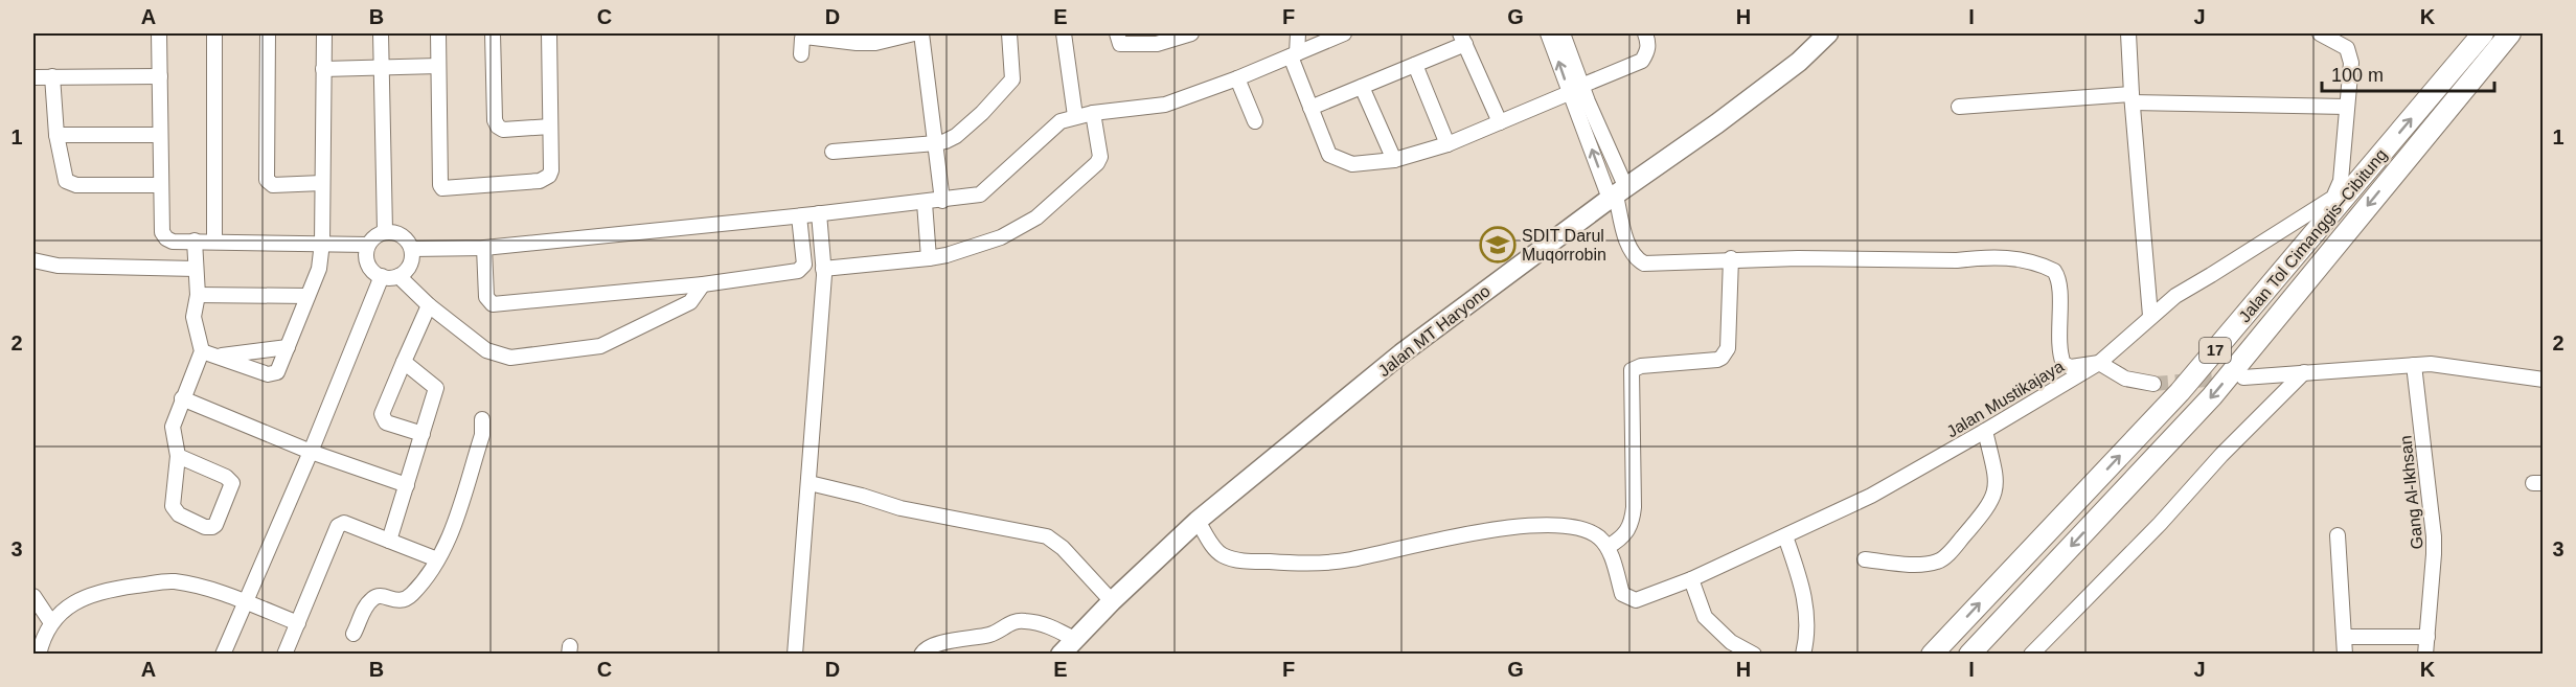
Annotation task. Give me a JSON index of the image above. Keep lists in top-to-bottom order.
{
  "streets": {
    "highway": ["Jalan Tol Cimanggis–Cibitung", "17"],
    "main road": ["Jalan MT Haryono"],
    "street": ["Jalan Mustikajaya", "Gang Al-Ikhsan"]
  },
  "places": {
    "school or university": ["SDIT Darul Muqorrobin"]
  },
  "scale_bar": "100 m",
  "grid": {
    "columns": [
      "A",
      "B",
      "C",
      "D",
      "E",
      "F",
      "G",
      "H",
      "I",
      "J",
      "K"
    ],
    "rows": ["1", "2", "3"]
  }
}
